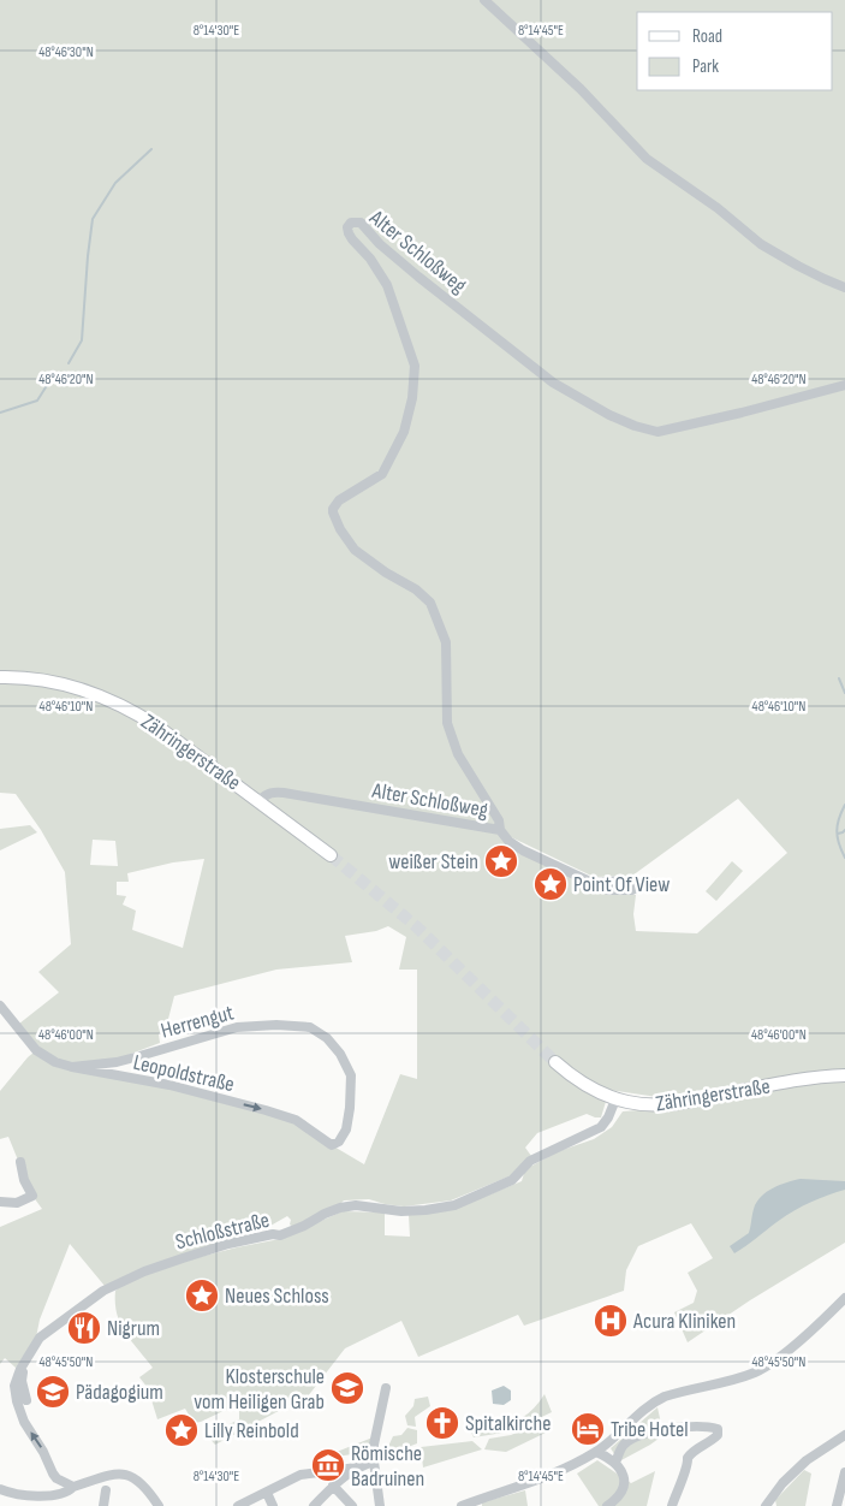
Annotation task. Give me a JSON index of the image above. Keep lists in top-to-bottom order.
{
  "streets": {
    "main road": ["Zähringerstraße"],
    "street": [
      "Alter Schloßweg",
      "Herrengut",
      "Leopoldstraße",
      "Schloßstraße"
    ]
  },
  "crossings": [
    ["Alter Schloßweg", "Zähringerstraße"],
    ["Zähringerstraße", "Schloßstraße"],
    ["Herrengut", "Leopoldstraße"]
  ],
  "one_way": ["Leopoldstraße"],
  "places": {
    "place": [
      "weißer Stein",
      "Point Of View",
      "Neues Schloss",
      "Lilly Reinbold"
    ],
    "hospital": ["Acura Kliniken"],
    "restaurant": ["Nigrum"],
    "school or university": ["Klosterschule vom Heiligen Grab", "Pädagogium"],
    "church": ["Spitalkirche"],
    "hotel": ["Tribe Hotel"],
    "museum": ["Römische Badruinen"]
  },
  "legend": ["Road", "Park"],
  "coordinates": [
    "8°14'30\"E",
    "8°14'45\"E",
    "48°46'30\"N",
    "48°46'20\"N",
    "48°46'10\"N",
    "48°46'00\"N",
    "48°45'50\"N"
  ]
}
